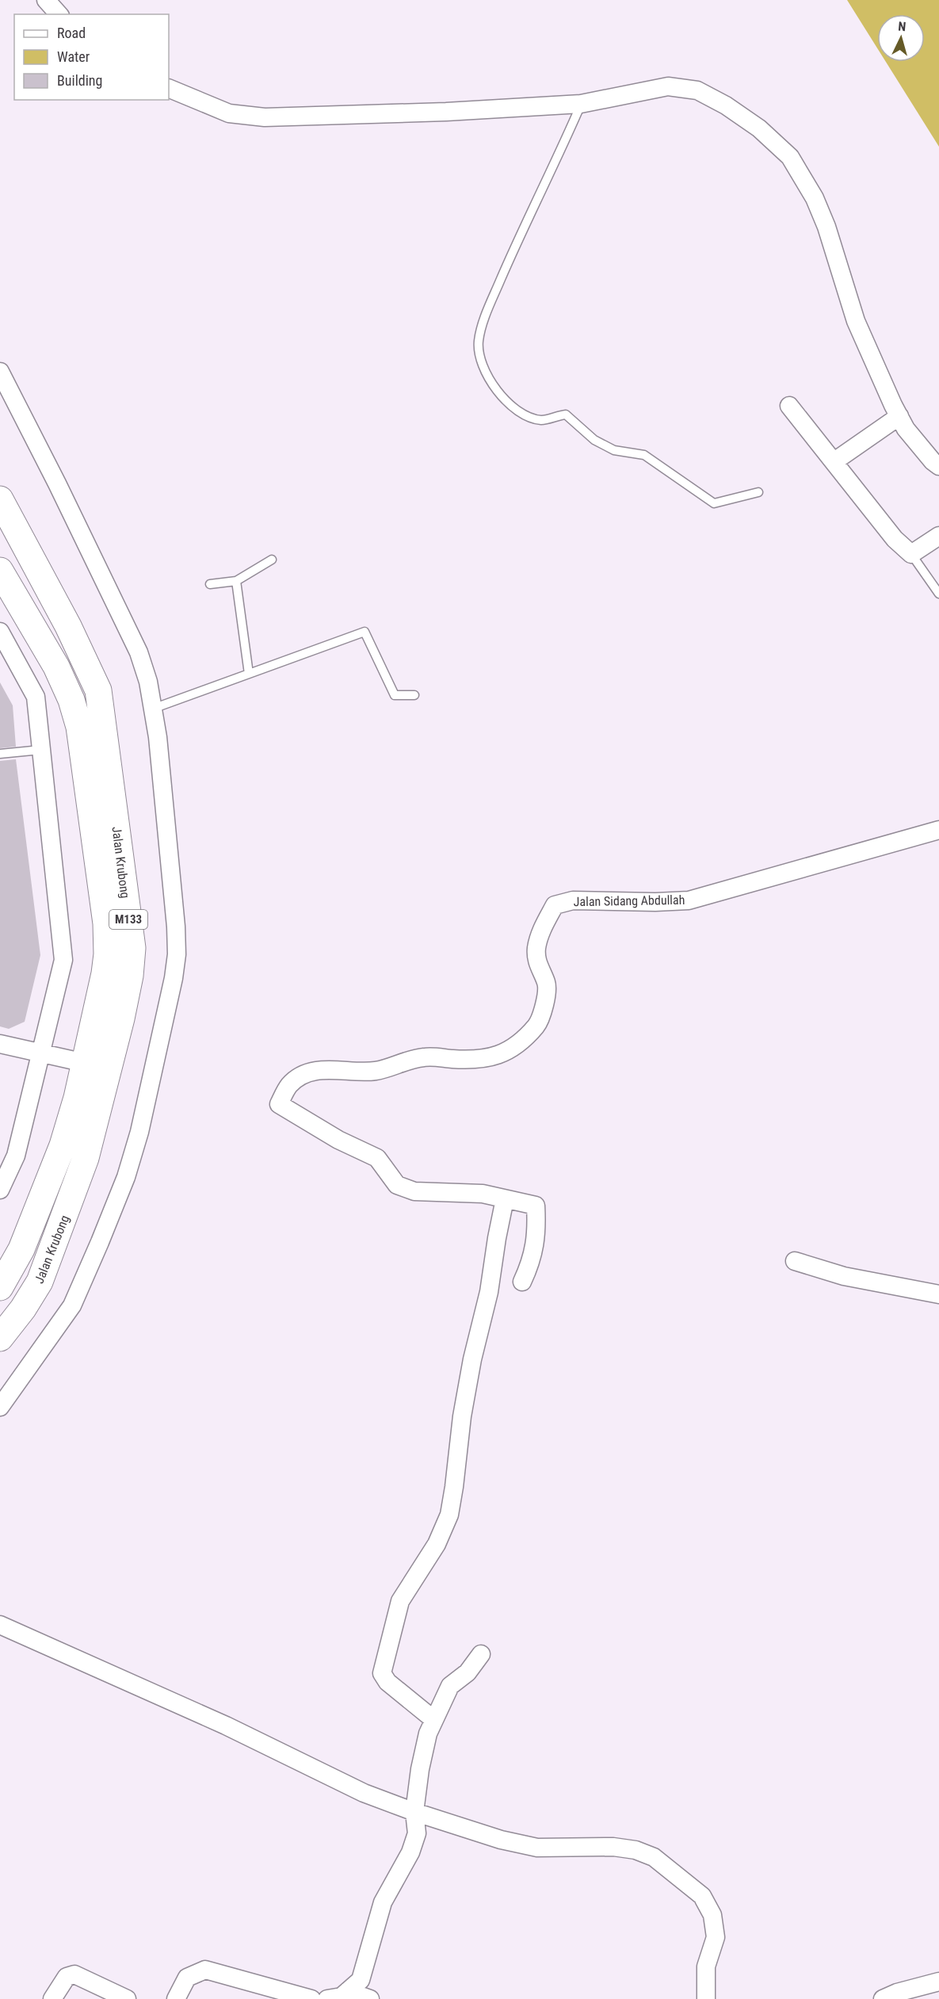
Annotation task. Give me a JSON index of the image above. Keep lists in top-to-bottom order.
{
  "streets": {
    "main road": ["Jalan Krubong", "M133"],
    "street": ["Jalan Sidang Abdullah"]
  },
  "legend": ["Road", "Water", "Building"],
  "north": "top"
}
